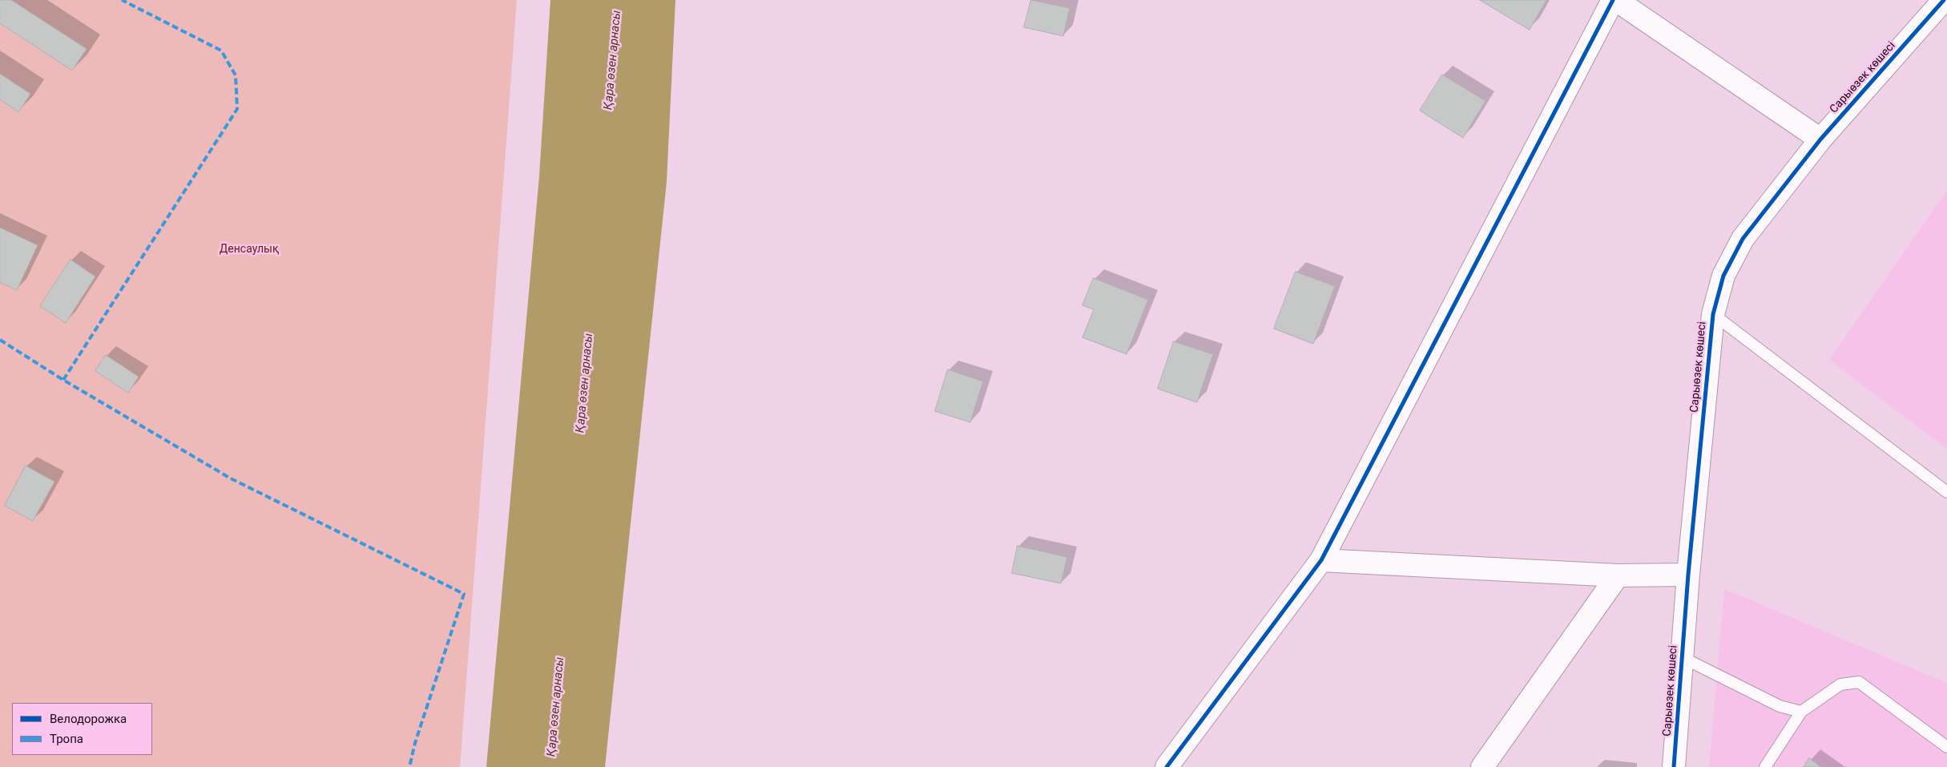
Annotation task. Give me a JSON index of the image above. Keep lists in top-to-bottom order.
{
  "streets": {
    "street": ["Сарыөзек көшесі"]
  },
  "water": ["Қара өзен арнасы"],
  "parks": ["Денсаулық"],
  "legend": ["Велодорожка", "Тропа"]
}
